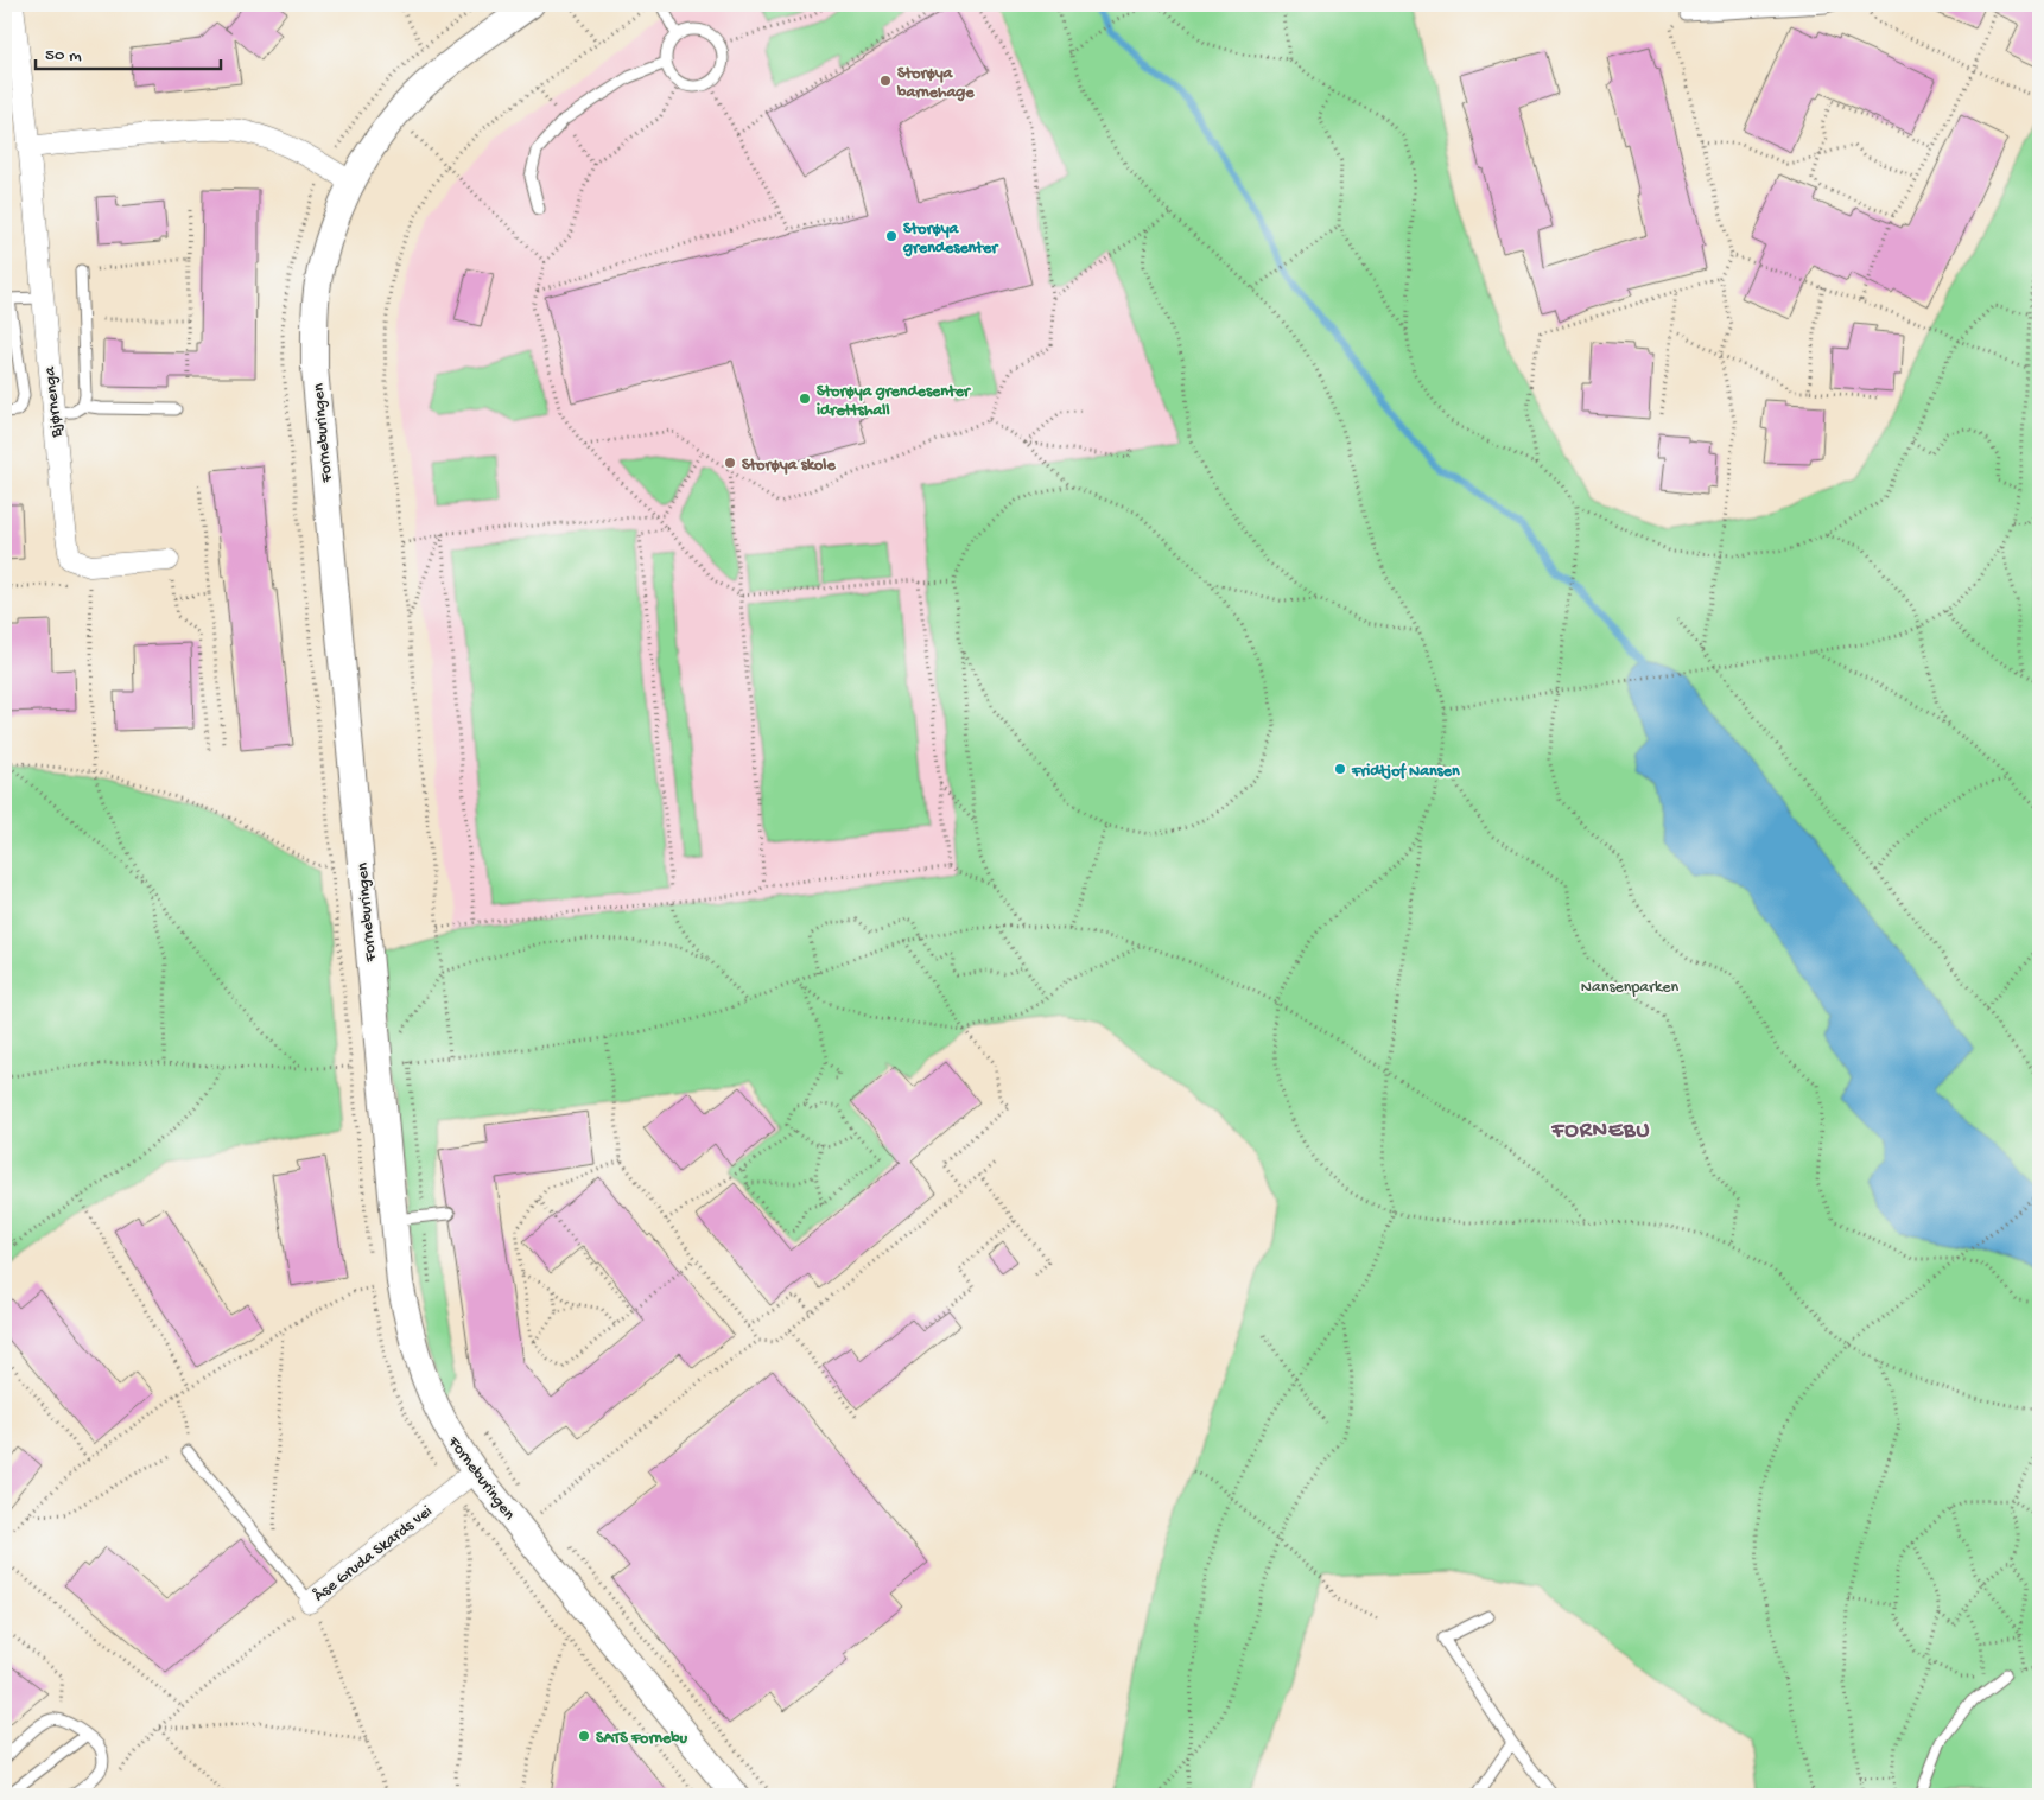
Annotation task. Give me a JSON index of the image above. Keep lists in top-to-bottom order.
{
  "streets": {
    "street": ["Bjørnenga", "Forneburingen", "Åse Gruda Skards vei"]
  },
  "crossings": [
    ["Forneburingen", "Åse Gruda Skards vei"]
  ],
  "districts": ["FORNEBU"],
  "parks": ["Nansenparken"],
  "places": [
    "Storøya barnehage",
    "Storøya grendesenter",
    "Storøya grendesenter idrettshall",
    "Storøya skole",
    "Fridtjof Nansen",
    "SATS Fornebu"
  ],
  "scale_bar": "50 m"
}
